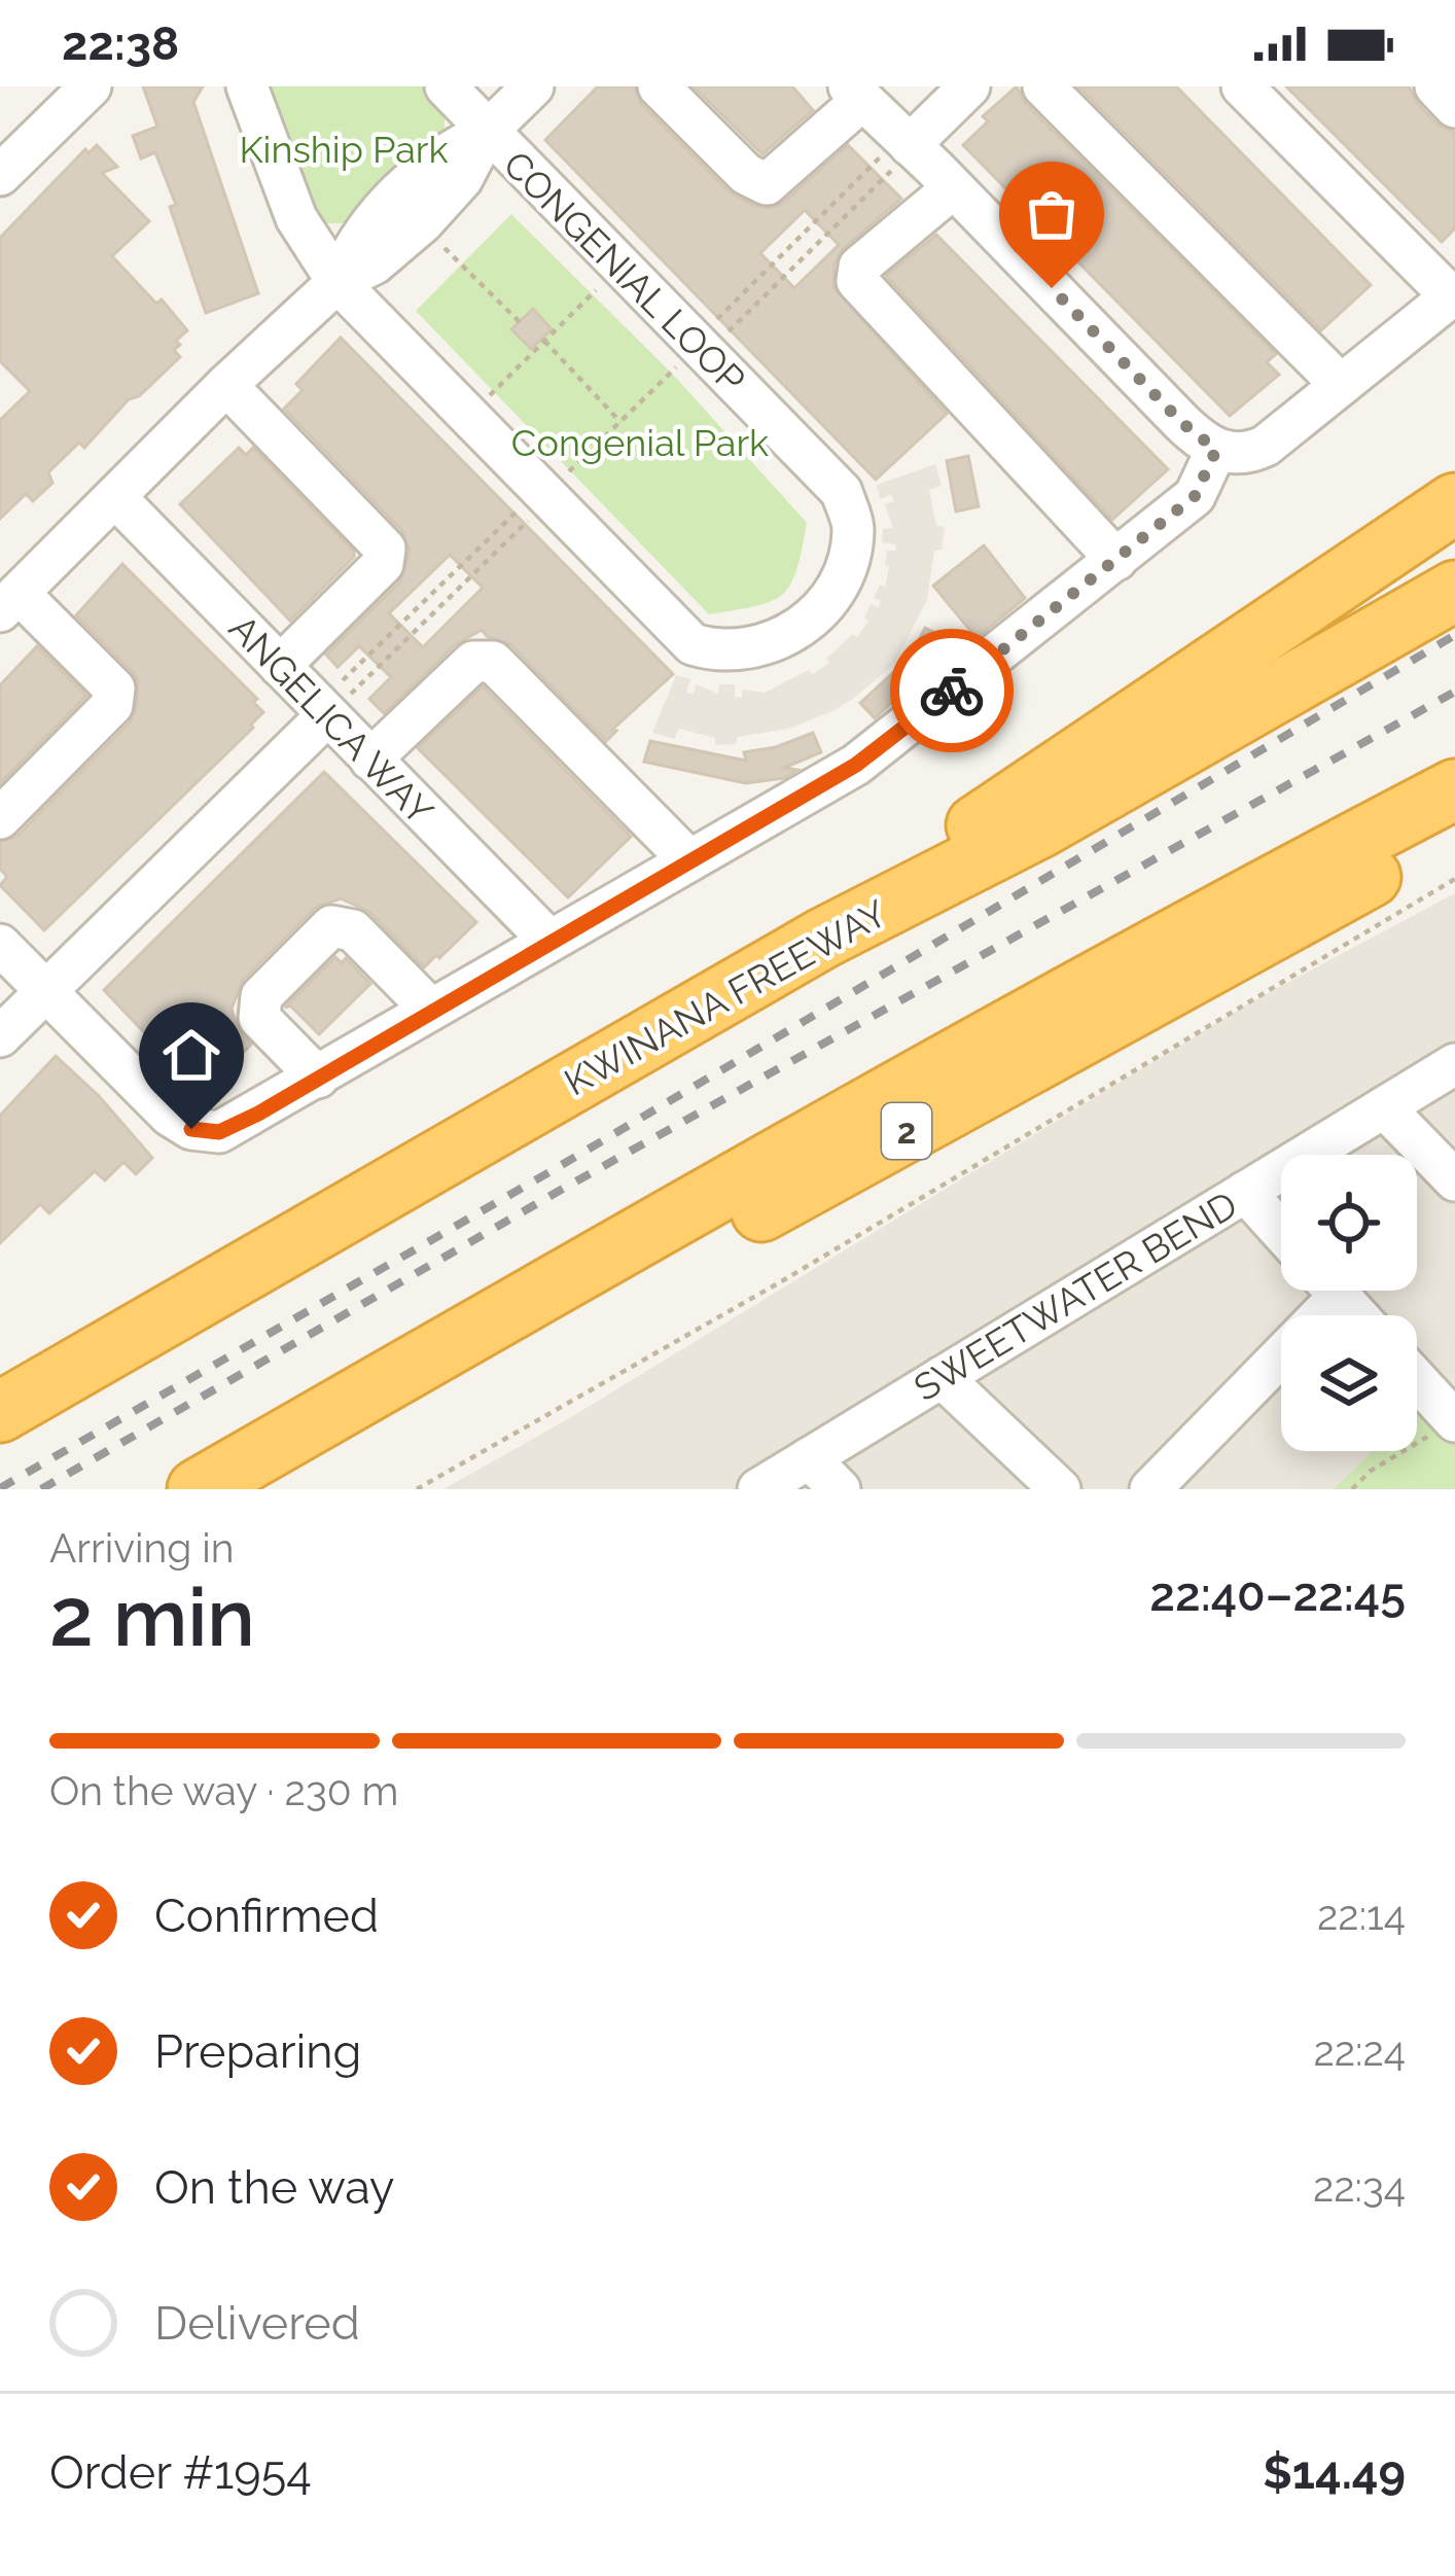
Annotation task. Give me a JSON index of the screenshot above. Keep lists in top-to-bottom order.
{
  "streets": {
    "highway": ["KWINANA FREEWAY", "2"],
    "street": ["CONGENIAL LOOP", "ANGELICA WAY", "SWEETWATER BEND"]
  },
  "parks": ["Kinship Park", "Congenial Park"],
  "page": {
    "status": "22:38",
    "heading": ["2 min", "Arriving in", "22:40–22:45"],
    "panel": ["Order #1954", "$14.49"],
    "bar": "On the way · 230 m",
    "list": [
      ["Confirmed", "22:14"],
      ["Preparing", "22:24"],
      ["On the way", "22:34"],
      "Delivered"
    ]
  }
}
